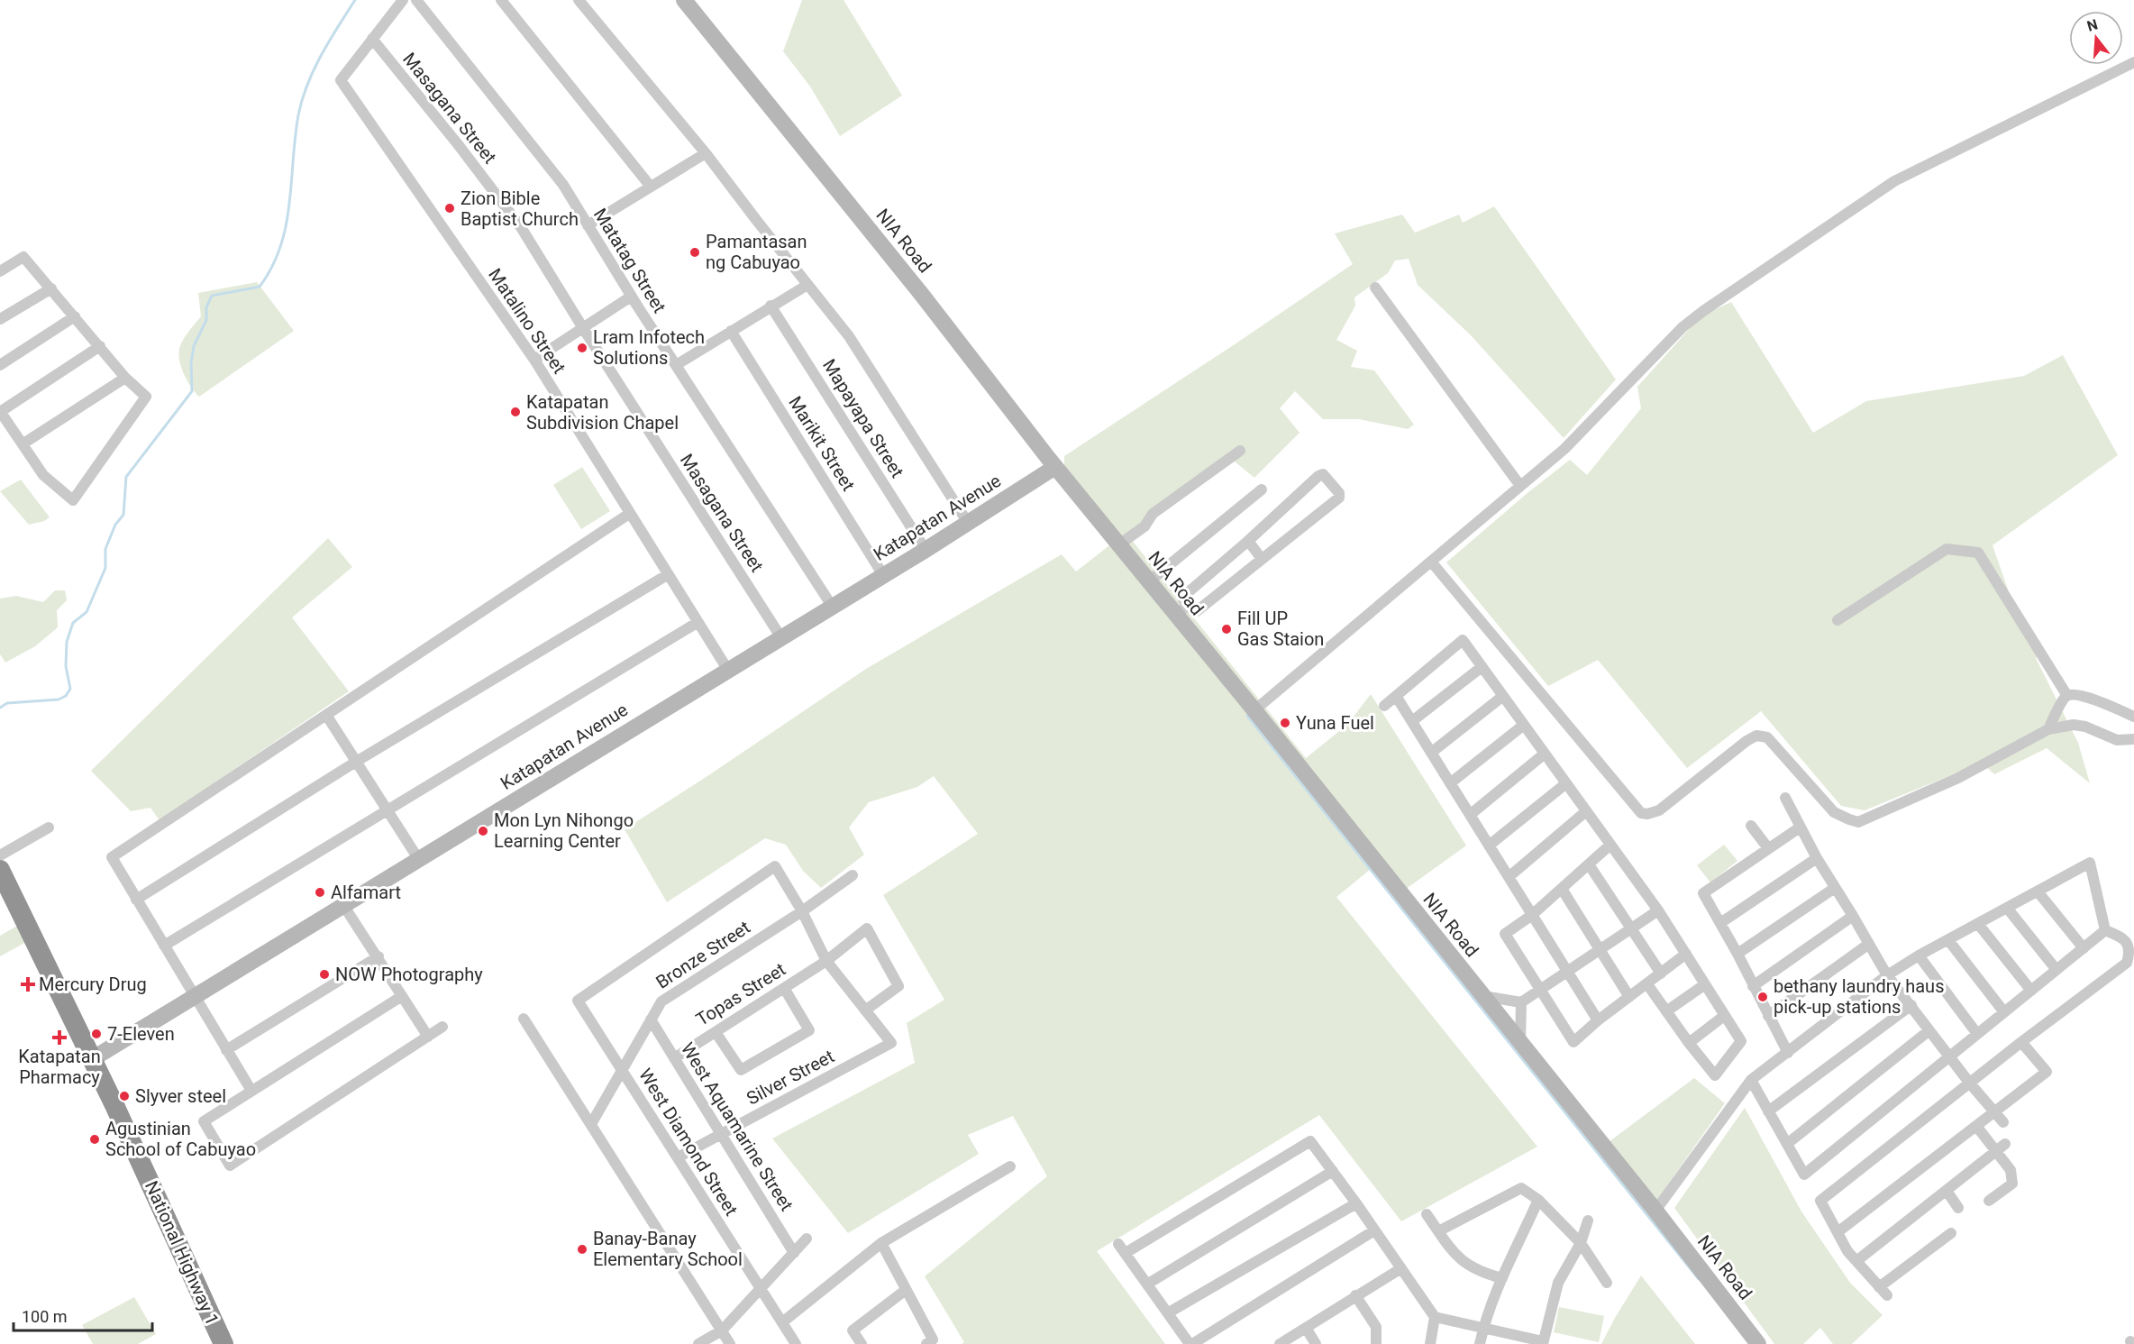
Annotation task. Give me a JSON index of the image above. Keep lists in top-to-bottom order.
{
  "streets": {
    "highway": ["National Highway 1"],
    "street": [
      "Masagana Street",
      "NIA Road",
      "Matatag Street",
      "Matalino Street",
      "Mapayapa Street",
      "Marikit Street",
      "Katapatan Avenue",
      "Bronze Street",
      "Topas Street",
      "Silver Street",
      "West Aquamarine Street",
      "West Diamond Street"
    ]
  },
  "crossings": [
    ["Masagana Street", "Matalino Street"],
    ["Masagana Street", "Katapatan Avenue"],
    ["NIA Road", "Katapatan Avenue"],
    ["Matatag Street", "Katapatan Avenue"],
    ["Matalino Street", "Katapatan Avenue"],
    ["Mapayapa Street", "Katapatan Avenue"],
    ["Marikit Street", "Katapatan Avenue"],
    ["Katapatan Avenue", "National Highway 1"],
    ["Bronze Street", "West Aquamarine Street"],
    ["Bronze Street", "West Diamond Street"],
    ["Topas Street", "Silver Street"],
    ["Topas Street", "West Aquamarine Street"],
    ["Silver Street", "West Aquamarine Street"],
    ["Silver Street", "West Diamond Street"]
  ],
  "places": {
    "other": [
      "Zion Bible Baptist Church",
      "Pamantasan ng Cabuyao",
      "Lram Infotech Solutions",
      "Katapatan Subdivision Chapel",
      "Fill UP Gas Staion",
      "Yuna Fuel",
      "Mon Lyn Nihongo Learning Center",
      "Alfamart",
      "NOW Photography",
      "bethany laundry haus pick-up stations",
      "7-Eleven",
      "Slyver steel",
      "Agustinian School of Cabuyao",
      "Banay-Banay Elementary School"
    ],
    "health": ["Mercury Drug", "Katapatan Pharmacy"]
  },
  "scale_bar": "100 m",
  "north": "top"
}
